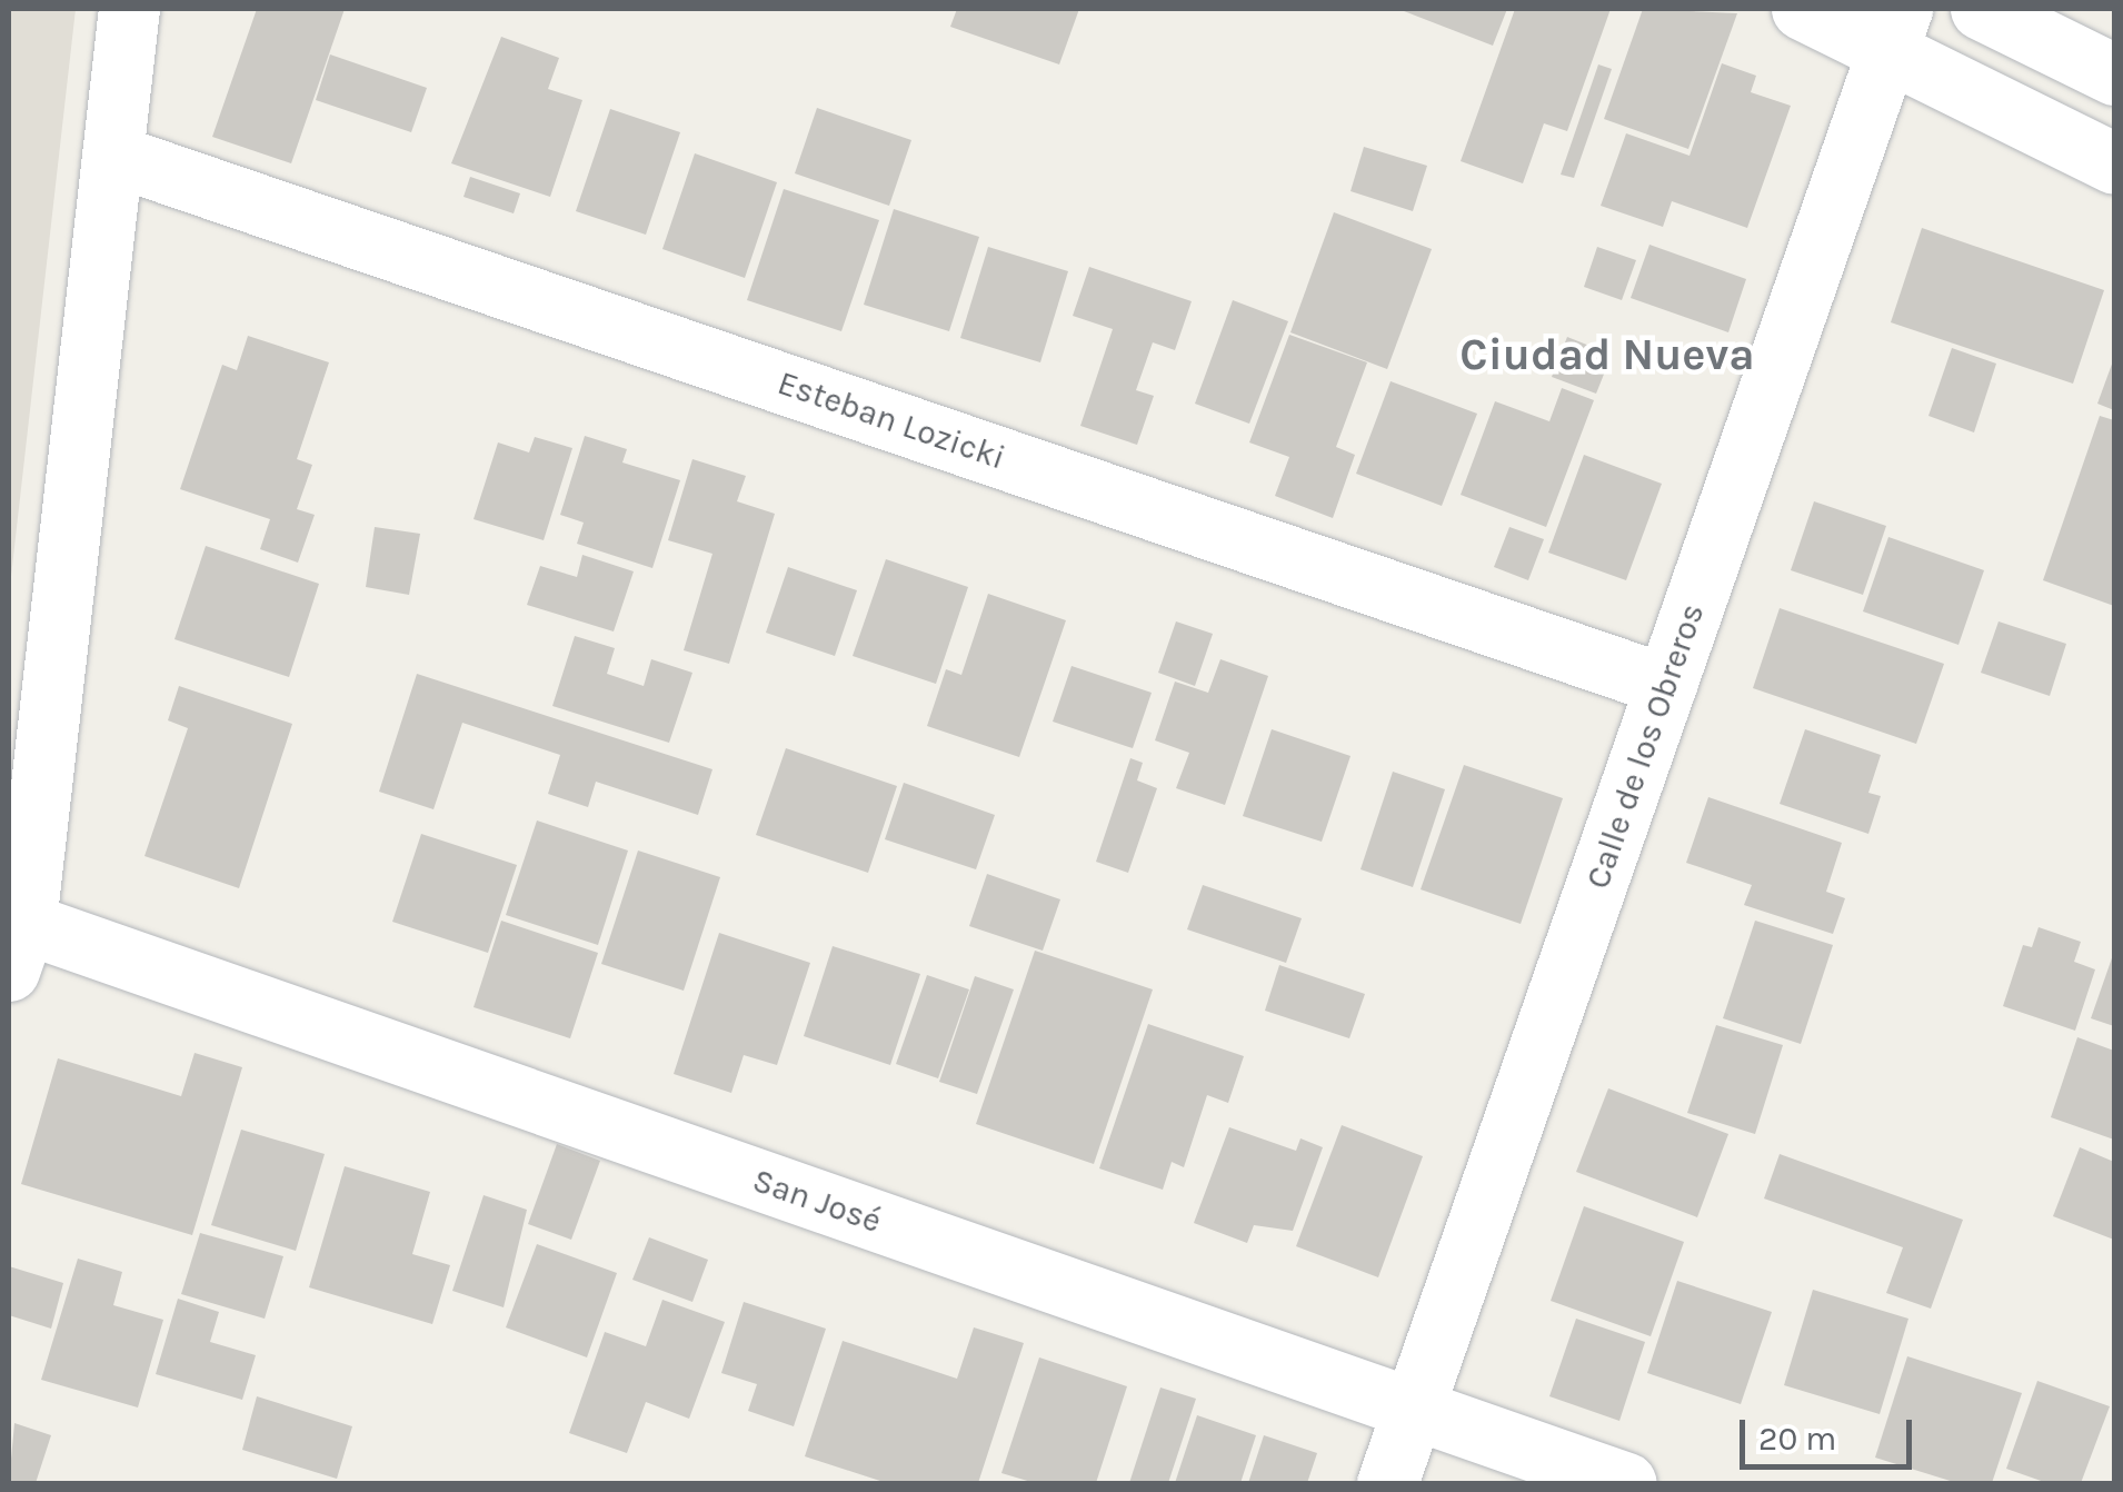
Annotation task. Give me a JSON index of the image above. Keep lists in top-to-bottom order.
{
  "streets": {
    "street": ["Esteban Lozicki", "Calle de los Obreros", "San José"]
  },
  "crossings": [
    ["Esteban Lozicki", "Calle de los Obreros"],
    ["Calle de los Obreros", "San José"]
  ],
  "districts": ["Ciudad Nueva"],
  "scale_bar": "20 m"
}
